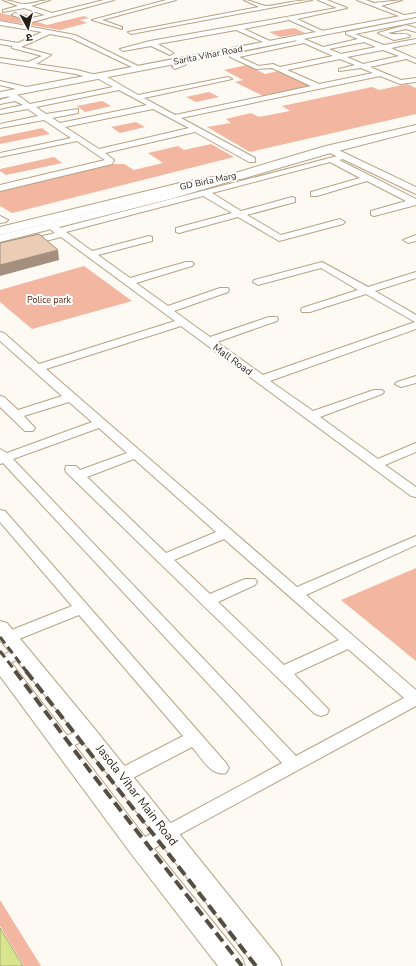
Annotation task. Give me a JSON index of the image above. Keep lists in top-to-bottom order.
{
  "streets": {
    "main road": ["GD Birla Marg"],
    "street": ["Sarita Vihar Road", "Mall Road", "Jasola Vihar Main Road"]
  },
  "crossings": [
    ["GD Birla Marg", "Mall Road"]
  ],
  "parks": ["Police park"],
  "north": "bottom"
}
